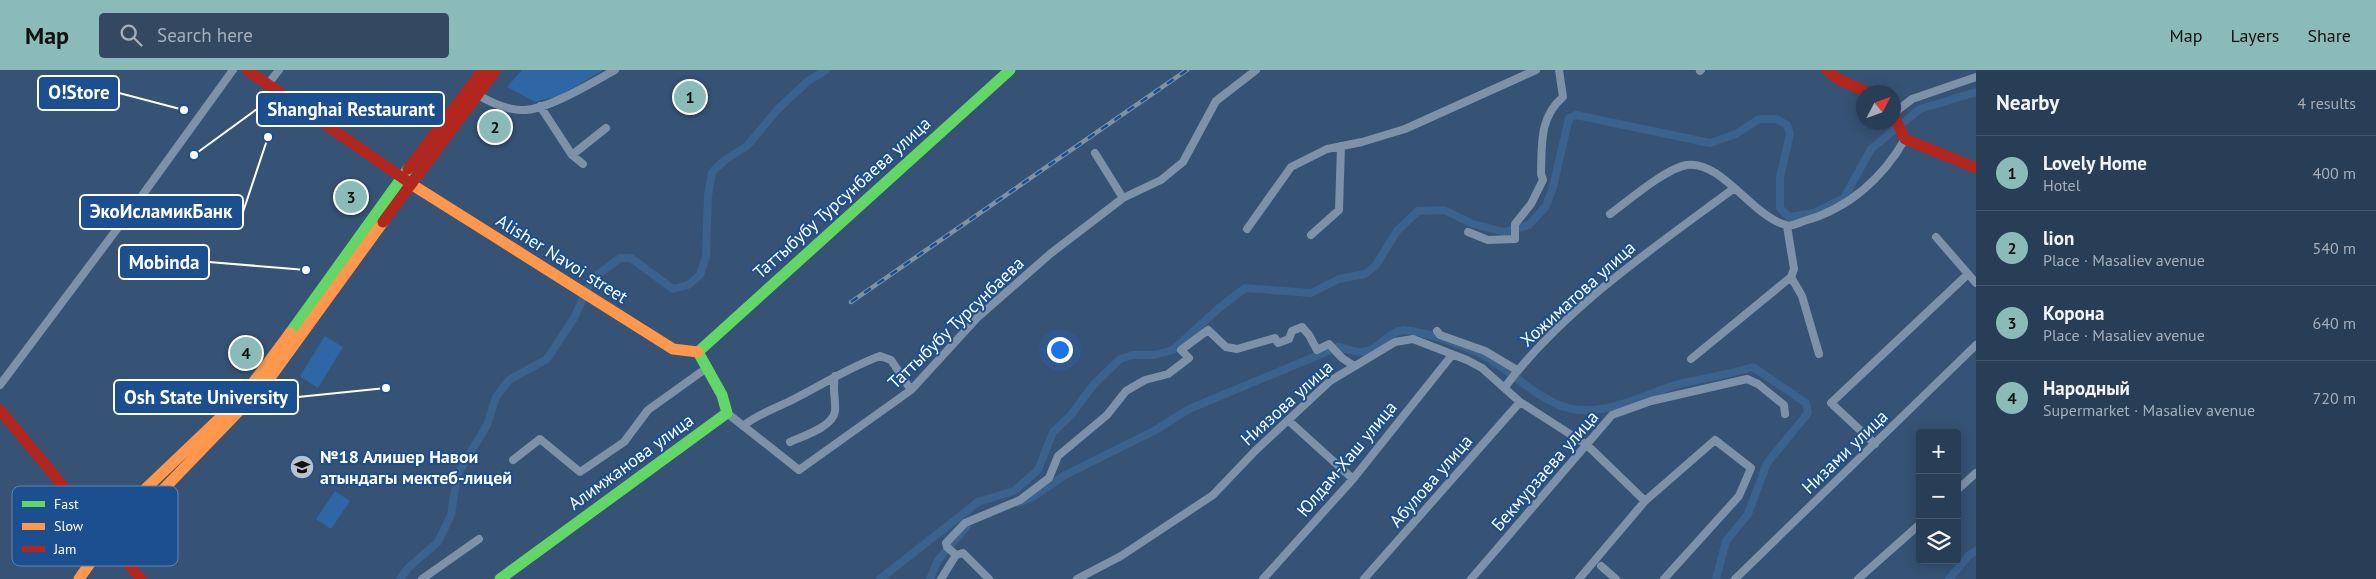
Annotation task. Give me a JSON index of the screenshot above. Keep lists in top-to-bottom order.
{
  "streets": {
    "street": [
      "Таттыбубу Турсунбаева улица",
      "Alisher Navoi street",
      "Хожиматова улица",
      "Таттыбубу Турсунбаева",
      "Ниязова улица",
      "Низами улица",
      "Юлдам-Хаш улица",
      "Алимжанова улица",
      "Бекмурзаева улица",
      "Абулова улица"
    ]
  },
  "crossings": [
    ["Таттыбубу Турсунбаева улица", "Alisher Navoi street"],
    ["Таттыбубу Турсунбаева", "Алимжанова улица"],
    ["Ниязова улица", "Юлдам-Хаш улица"],
    ["Ниязова улица", "Бекмурзаева улица"],
    ["Ниязова улица", "Абулова улица"]
  ],
  "places": {
    "other": [
      "O!Store",
      "ЭкоИсламикБанк",
      "Shanghai Restaurant",
      "Mobinda",
      "Osh State University"
    ],
    "school or university": ["№18 Алишер Навои атындагы мектеб-лицей"]
  },
  "legend": ["Fast", "Slow", "Jam"],
  "north": "top right",
  "page": {
    "header": "Map",
    "search": "Search here",
    "nav": ["Map", "Layers", "Share"],
    "heading": ["Nearby", "4 results"],
    "pins": [
      "1",
      "2",
      "3",
      "4"
    ],
    "list": [
      {
        "mark": "1",
        "name": "Lovely Home",
        "note": "Hotel",
        "value": "400 m"
      },
      {
        "mark": "2",
        "name": "lion",
        "note": "Place · Masaliev avenue",
        "value": "540 m"
      },
      {
        "mark": "3",
        "name": "Корона",
        "note": "Place · Masaliev avenue",
        "value": "640 m"
      },
      {
        "mark": "4",
        "name": "Народный",
        "note": "Supermarket · Masaliev avenue",
        "value": "720 m"
      }
    ],
    "map_buttons": ["+", "−"]
  }
}
